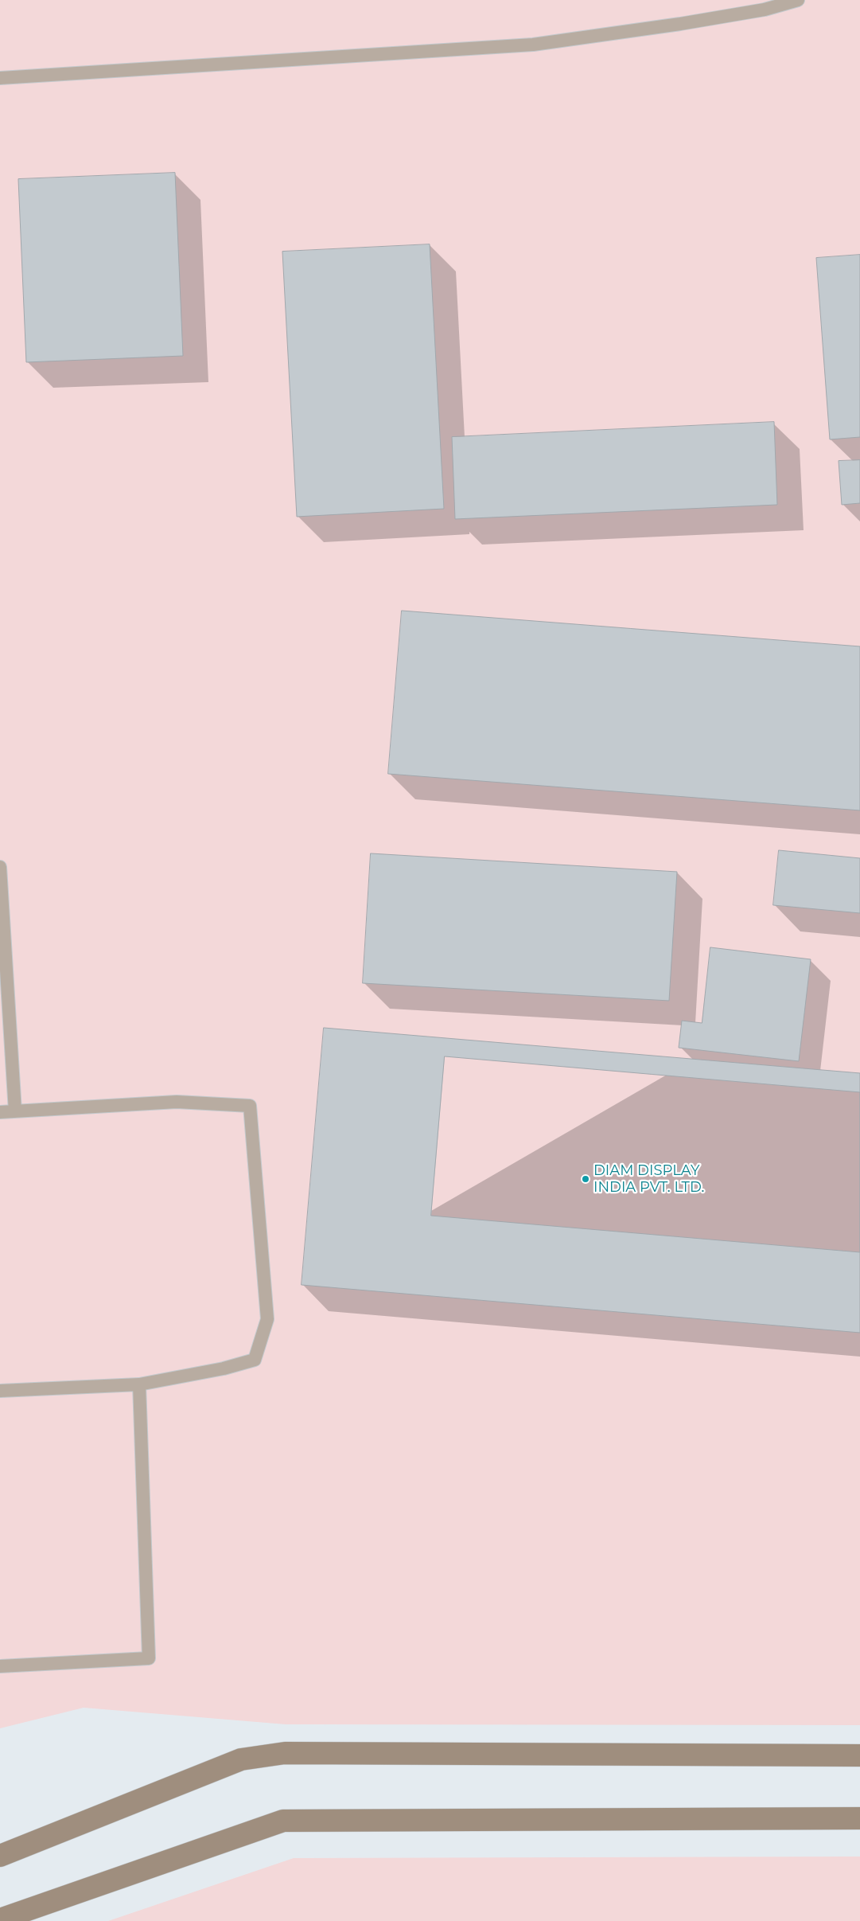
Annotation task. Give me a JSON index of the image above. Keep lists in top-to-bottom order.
{
  "places": ["DIAM DISPLAY INDIA PVT. LTD."]
}
